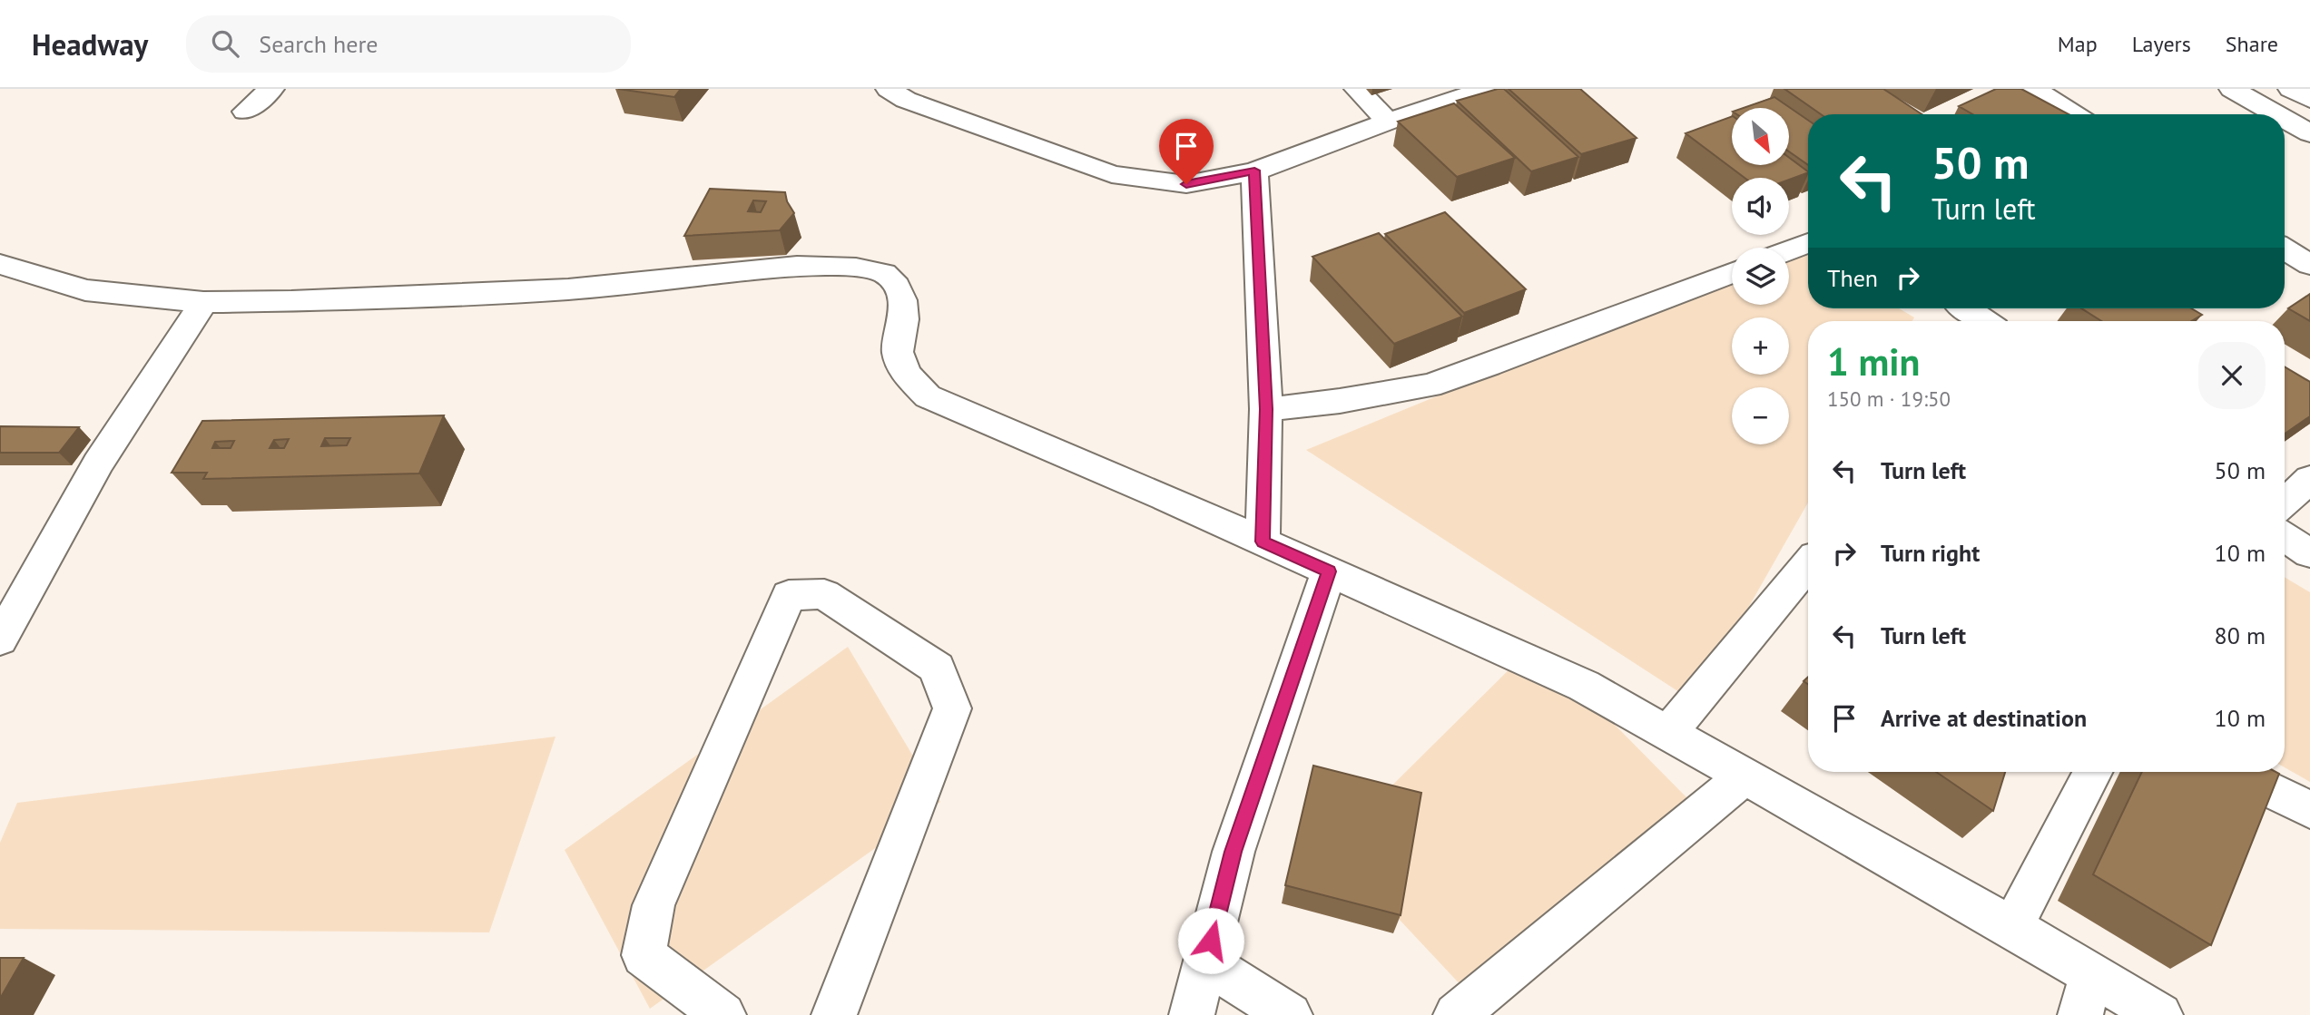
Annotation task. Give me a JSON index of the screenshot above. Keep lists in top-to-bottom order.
{
  "north": "bottom right",
  "page": {
    "header": "Headway",
    "search": "Search here",
    "nav": ["Map", "Layers", "Share"],
    "map_buttons": ["+", "−"],
    "turn": ["50 m", "Turn left"],
    "then": "Then",
    "heading": ["1 min", "150 m · 19:50"],
    "list": [
      {
        "name": "Turn left",
        "value": "50 m"
      },
      {
        "name": "Turn right",
        "value": "10 m"
      },
      {
        "name": "Turn left",
        "value": "80 m"
      },
      {
        "name": "Arrive at destination",
        "value": "10 m"
      }
    ]
  }
}
